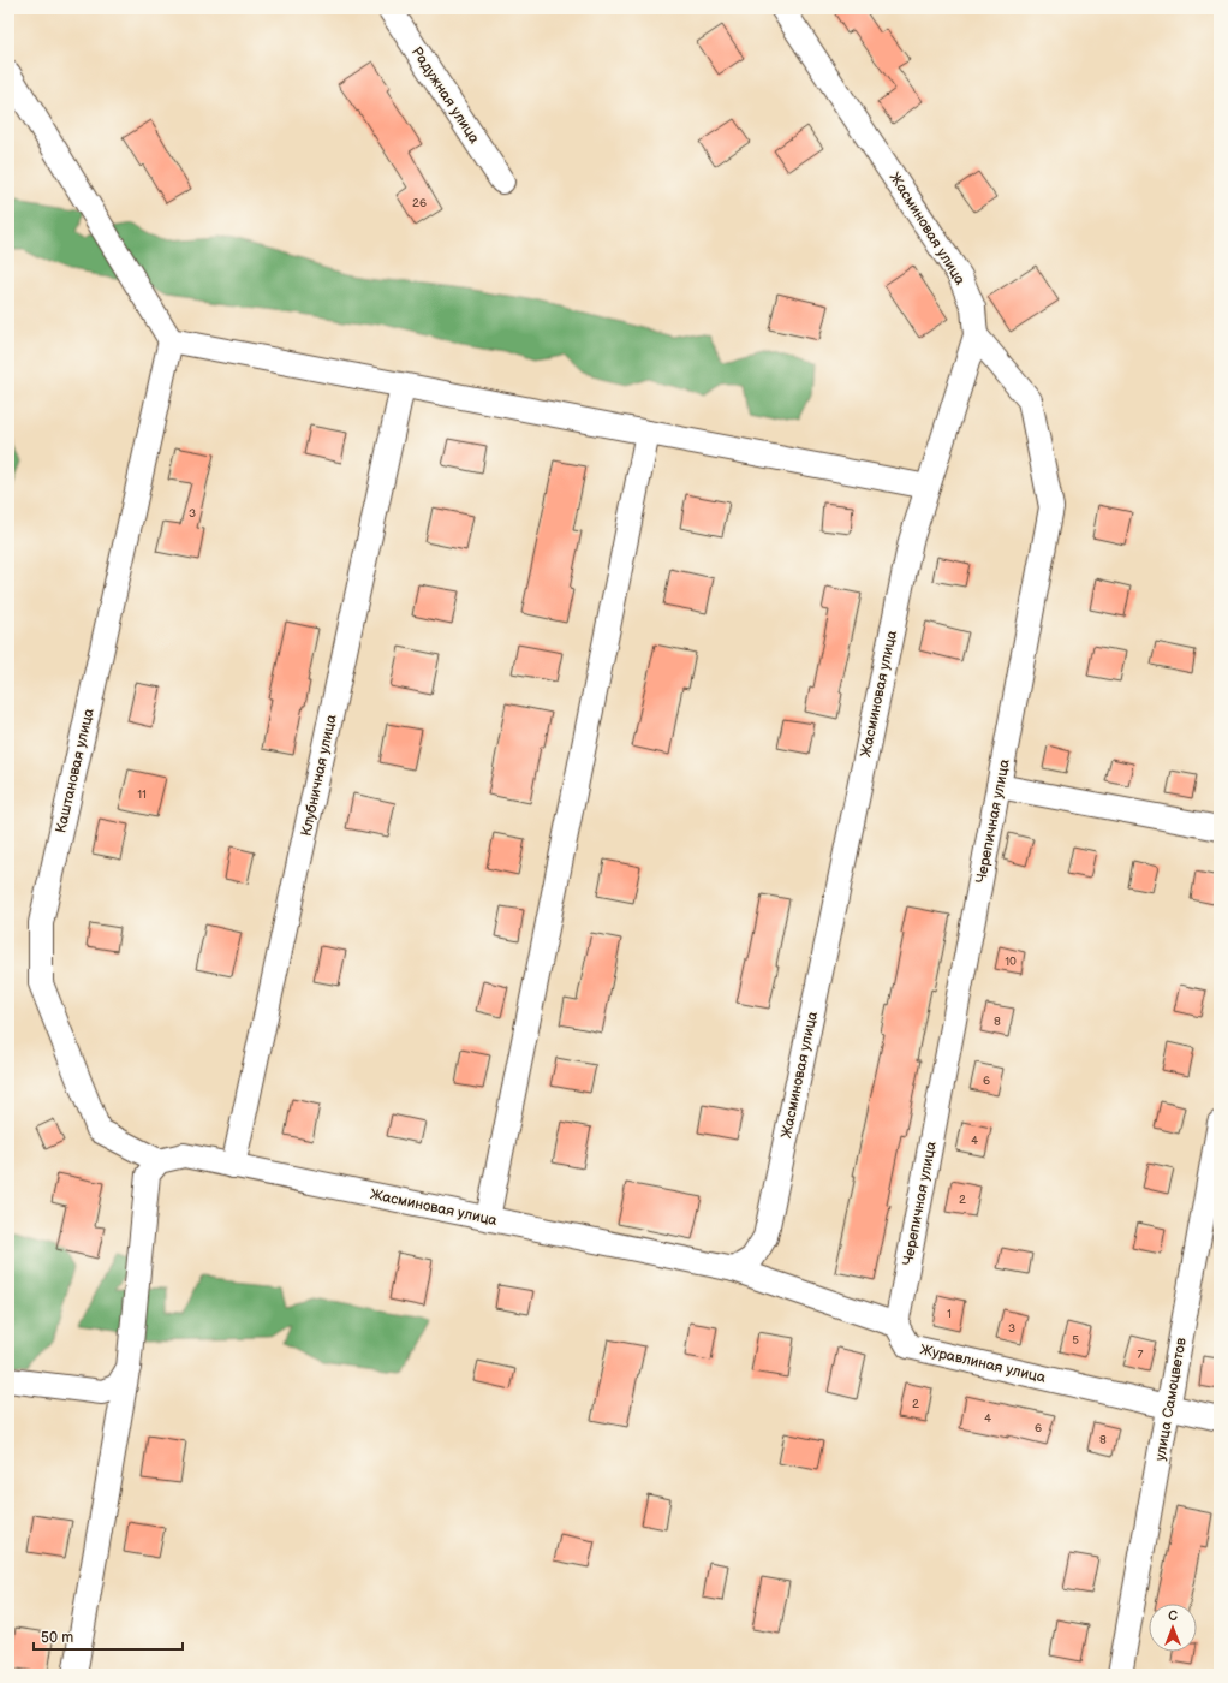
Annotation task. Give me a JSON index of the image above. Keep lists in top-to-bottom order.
{
  "streets": {
    "street": [
      "Радужная улица",
      "Жасминовая улица",
      "Каштановая улица",
      "Клубничная улица",
      "Черепичная улица",
      "Журавлиная улица",
      "улица Самоцветов"
    ]
  },
  "crossings": [
    ["Жасминовая улица", "Каштановая улица"],
    ["Жасминовая улица", "Клубничная улица"],
    ["Жасминовая улица", "Черепичная улица"],
    ["Черепичная улица", "Журавлиная улица"],
    ["Журавлиная улица", "улица Самоцветов"]
  ],
  "house_numbers": [
    "26",
    "3",
    "11",
    "10",
    "8",
    "6",
    "4",
    "2",
    "1",
    "3",
    "5",
    "7",
    "2",
    "4",
    "6",
    "8"
  ],
  "scale_bar": "50 m",
  "north": "top"
}
